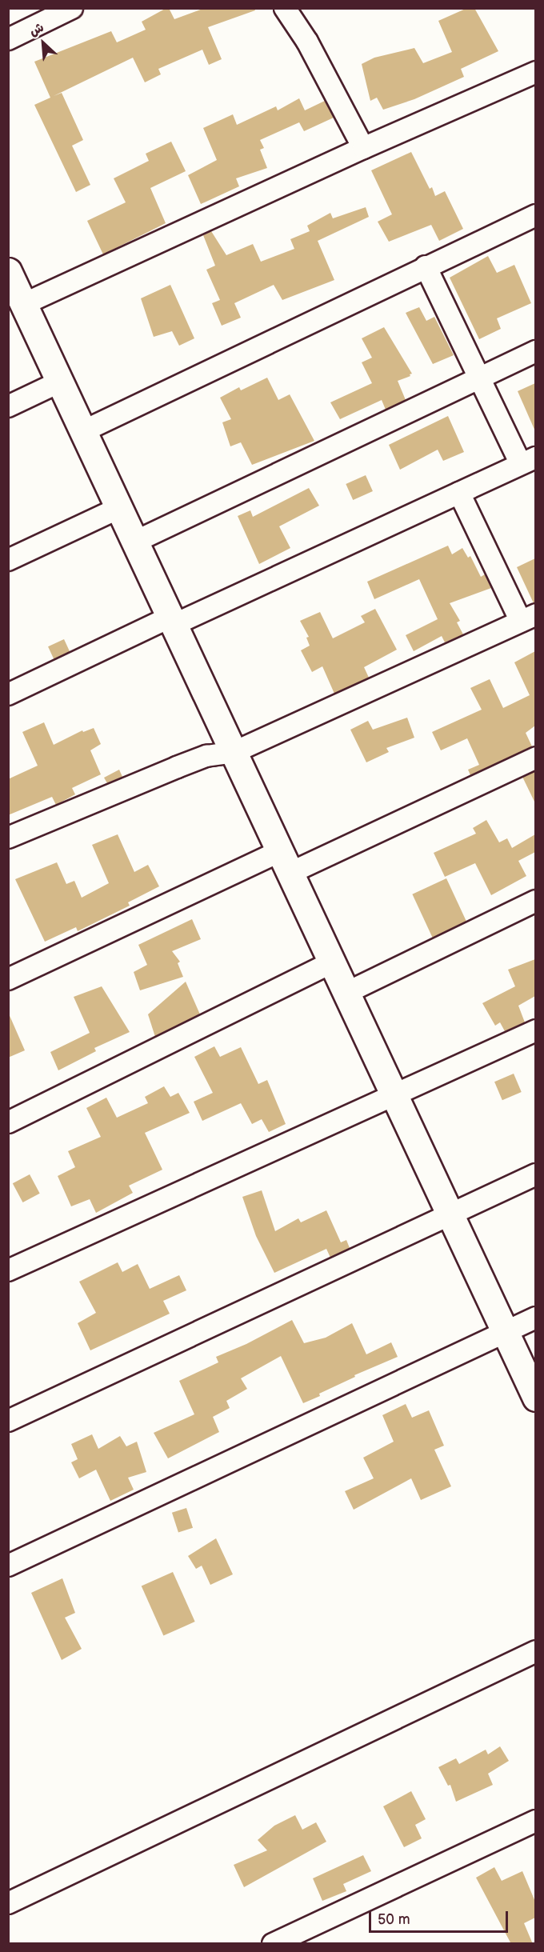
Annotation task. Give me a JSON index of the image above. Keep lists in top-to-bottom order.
{
  "scale_bar": "50 m",
  "north": "top left"
}
